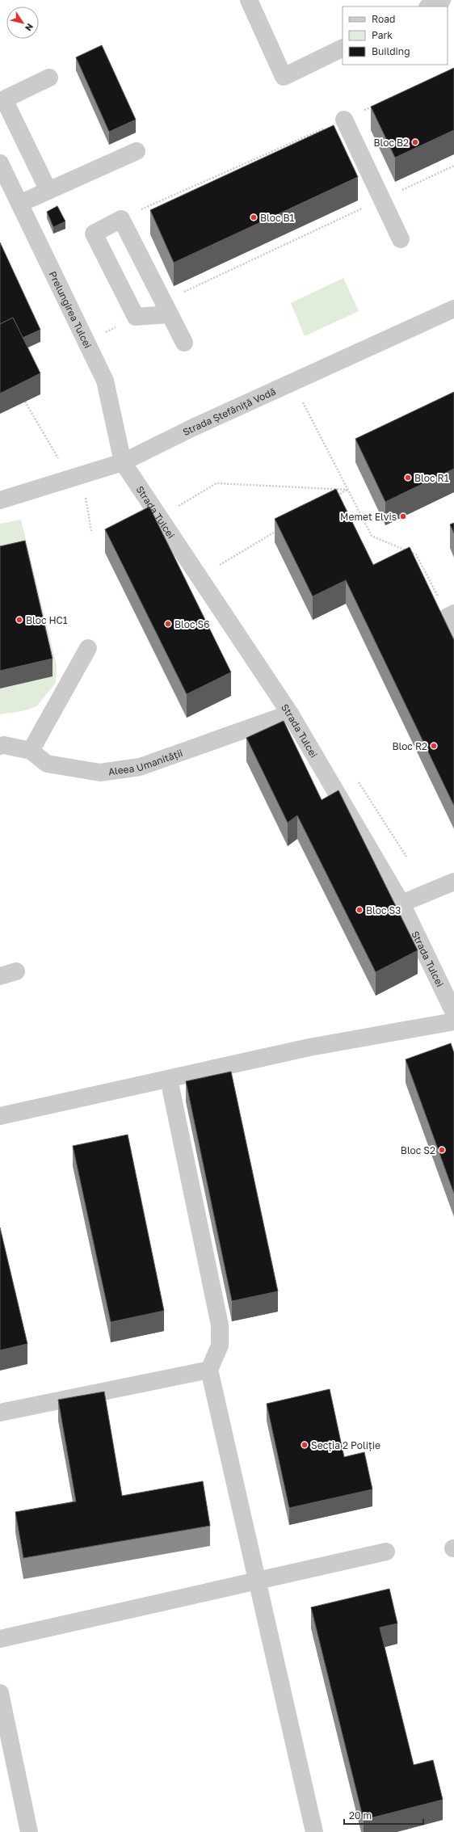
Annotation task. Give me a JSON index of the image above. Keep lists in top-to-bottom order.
{
  "streets": {
    "street": [
      "Prelungirea Tulcei",
      "Strada Ștefăniță Vodă",
      "Strada Tulcei",
      "Aleea Umanității"
    ]
  },
  "crossings": [
    ["Prelungirea Tulcei", "Strada Ștefăniță Vodă"],
    ["Prelungirea Tulcei", "Strada Tulcei"],
    ["Strada Ștefăniță Vodă", "Strada Tulcei"],
    ["Strada Tulcei", "Aleea Umanității"]
  ],
  "places": [
    "Bloc B2",
    "Bloc B1",
    "Bloc R1",
    "Memet Elvis",
    "Bloc HC1",
    "Bloc S6",
    "Bloc R2",
    "Bloc S3",
    "Bloc S2",
    "Secția 2 Poliție"
  ],
  "legend": ["Road", "Park", "Building"],
  "scale_bar": "20 m",
  "north": "bottom right"
}
